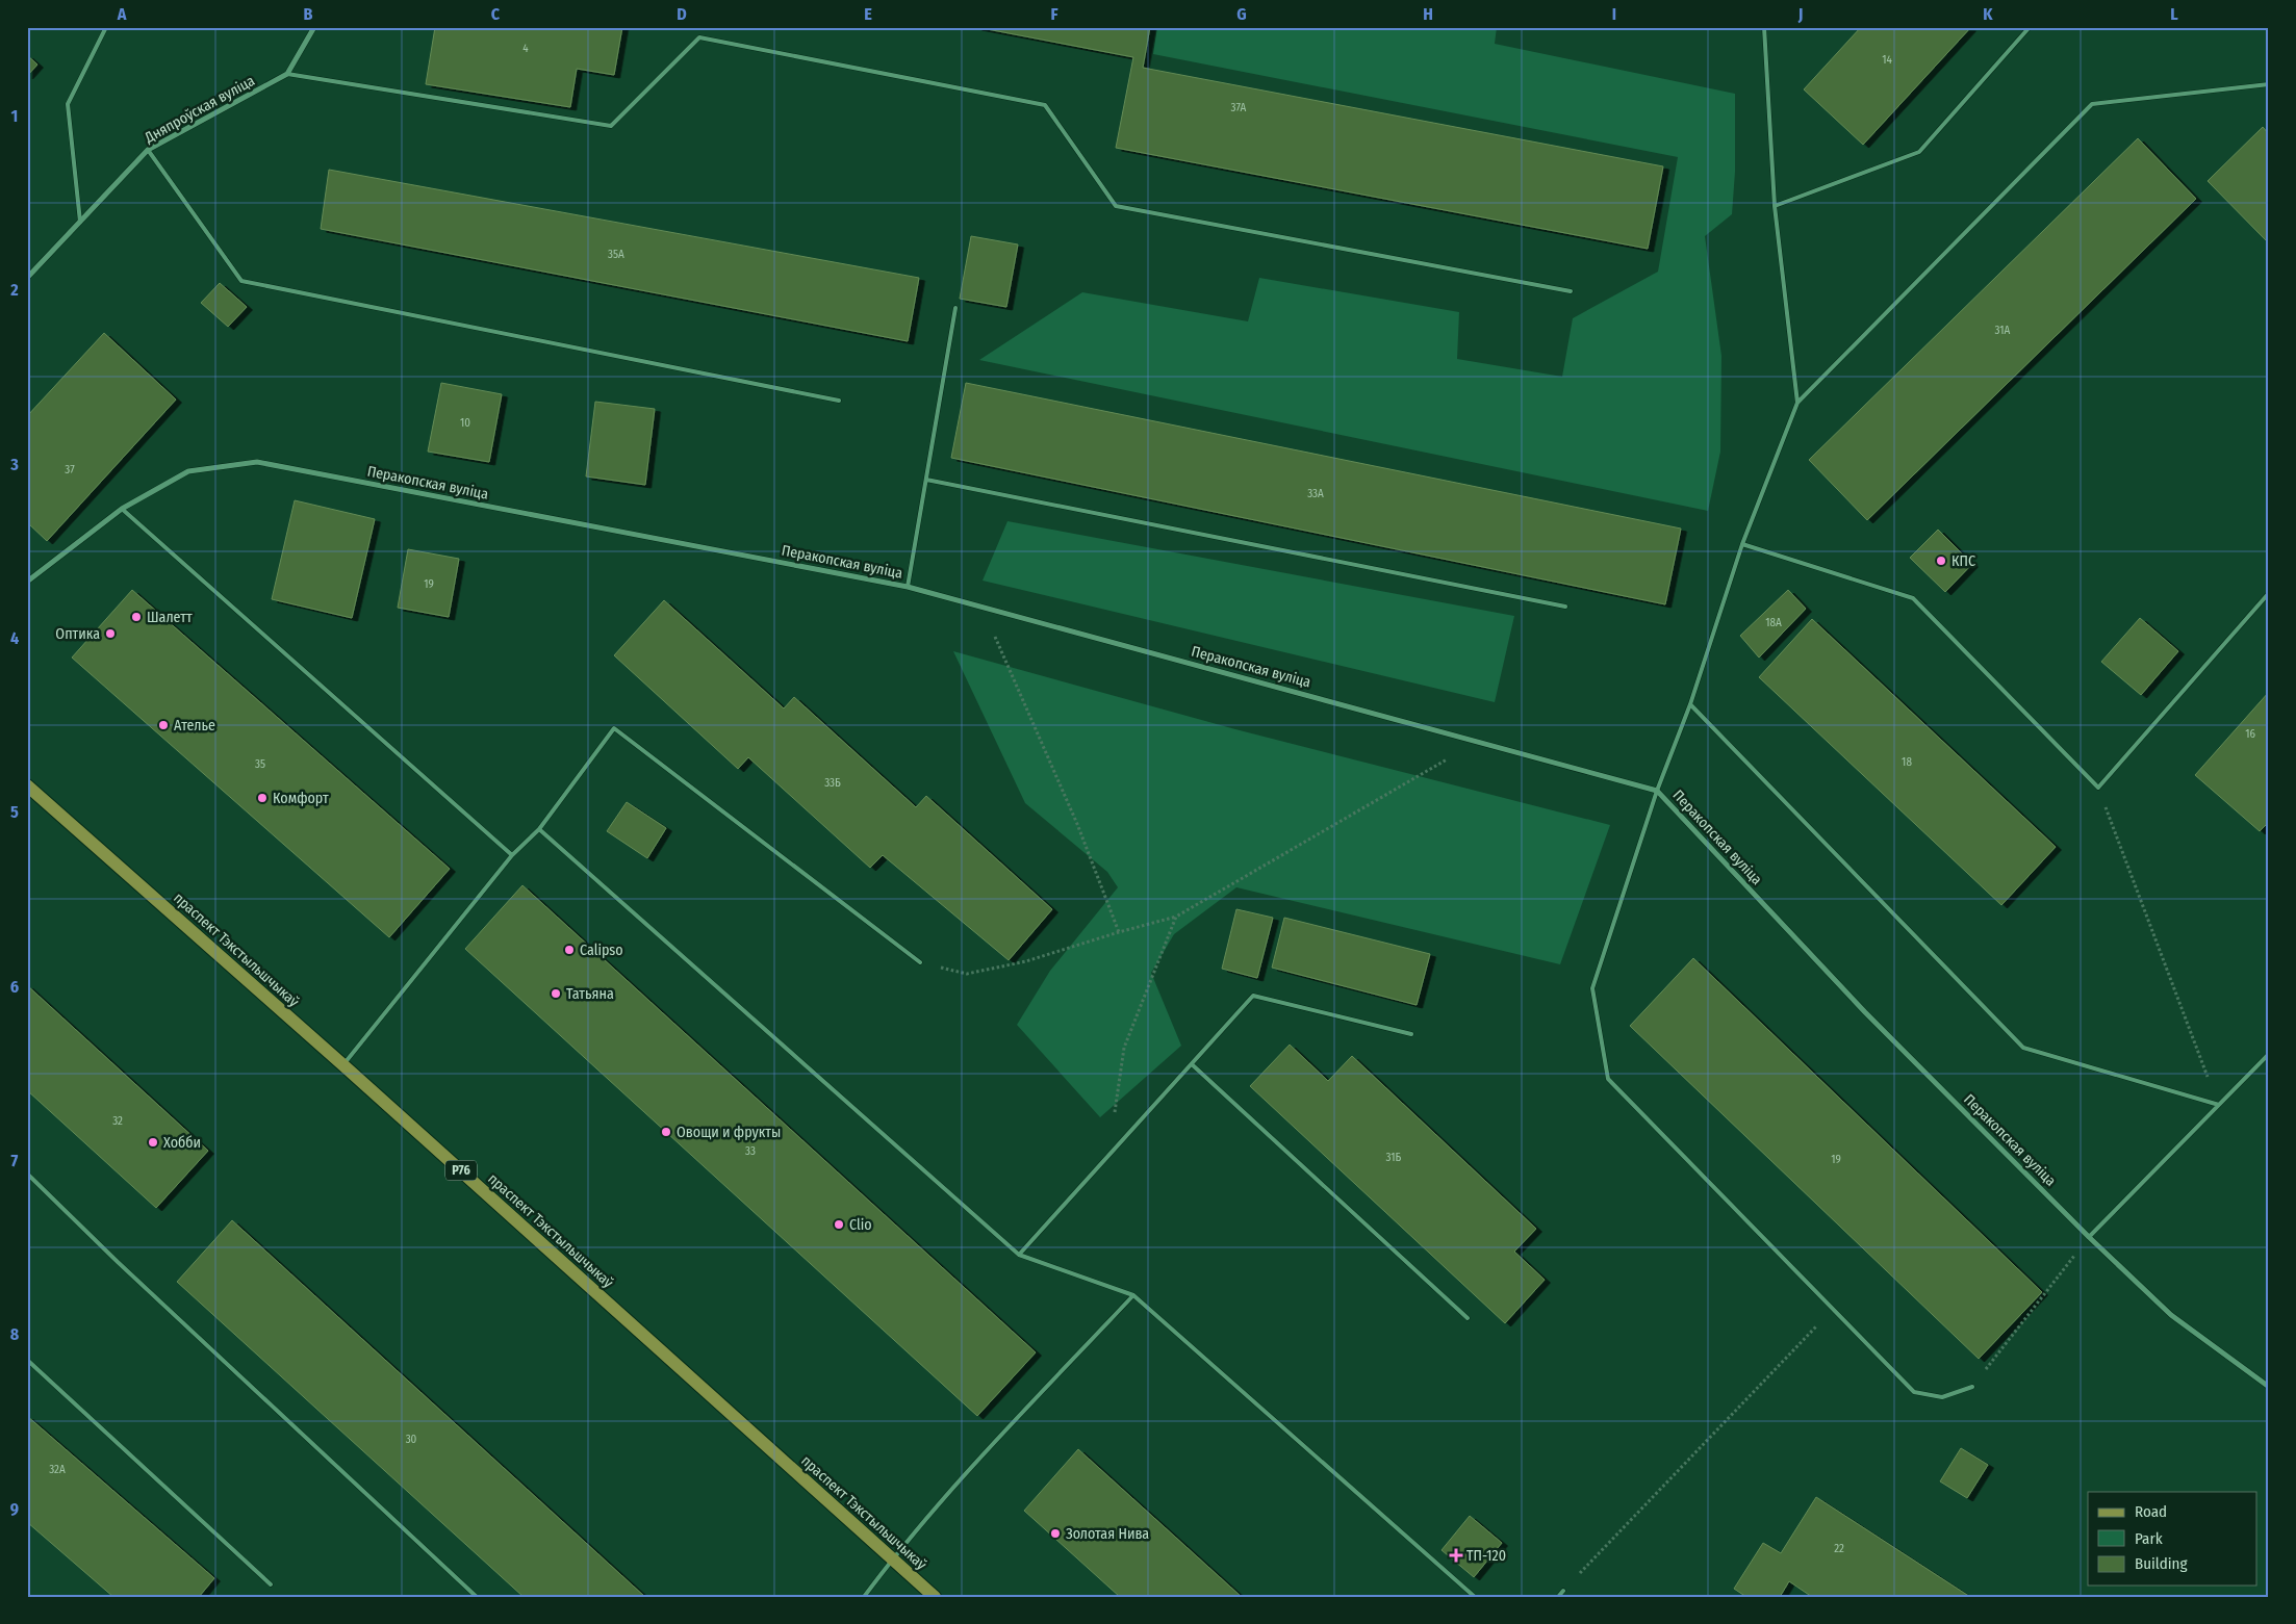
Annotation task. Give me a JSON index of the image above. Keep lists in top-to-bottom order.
{
  "streets": {
    "main road": ["праспект Тэкстыльшчыкаў", "Р76"],
    "street": ["Дняпроўская вуліца", "Перакопская вуліца"]
  },
  "places": {
    "other": [
      "КПС",
      "Шалетт",
      "Оптика",
      "Ателье",
      "Комфорт",
      "Calipso",
      "Татьяна",
      "Овощи и фрукты",
      "Хобби",
      "Clio",
      "Золотая Нива"
    ],
    "health": ["ТП-120"]
  },
  "house_numbers": [
    "4",
    "14",
    "37А",
    "35А",
    "31А",
    "10",
    "37",
    "33А",
    "19",
    "18А",
    "16",
    "18",
    "35",
    "33Б",
    "32",
    "33",
    "31Б",
    "19",
    "30",
    "32А",
    "22"
  ],
  "legend": ["Road", "Park", "Building"],
  "grid": {
    "columns": [
      "A",
      "B",
      "C",
      "D",
      "E",
      "F",
      "G",
      "H",
      "I",
      "J",
      "K",
      "L"
    ],
    "rows": [
      "1",
      "2",
      "3",
      "4",
      "5",
      "6",
      "7",
      "8",
      "9"
    ]
  }
}
